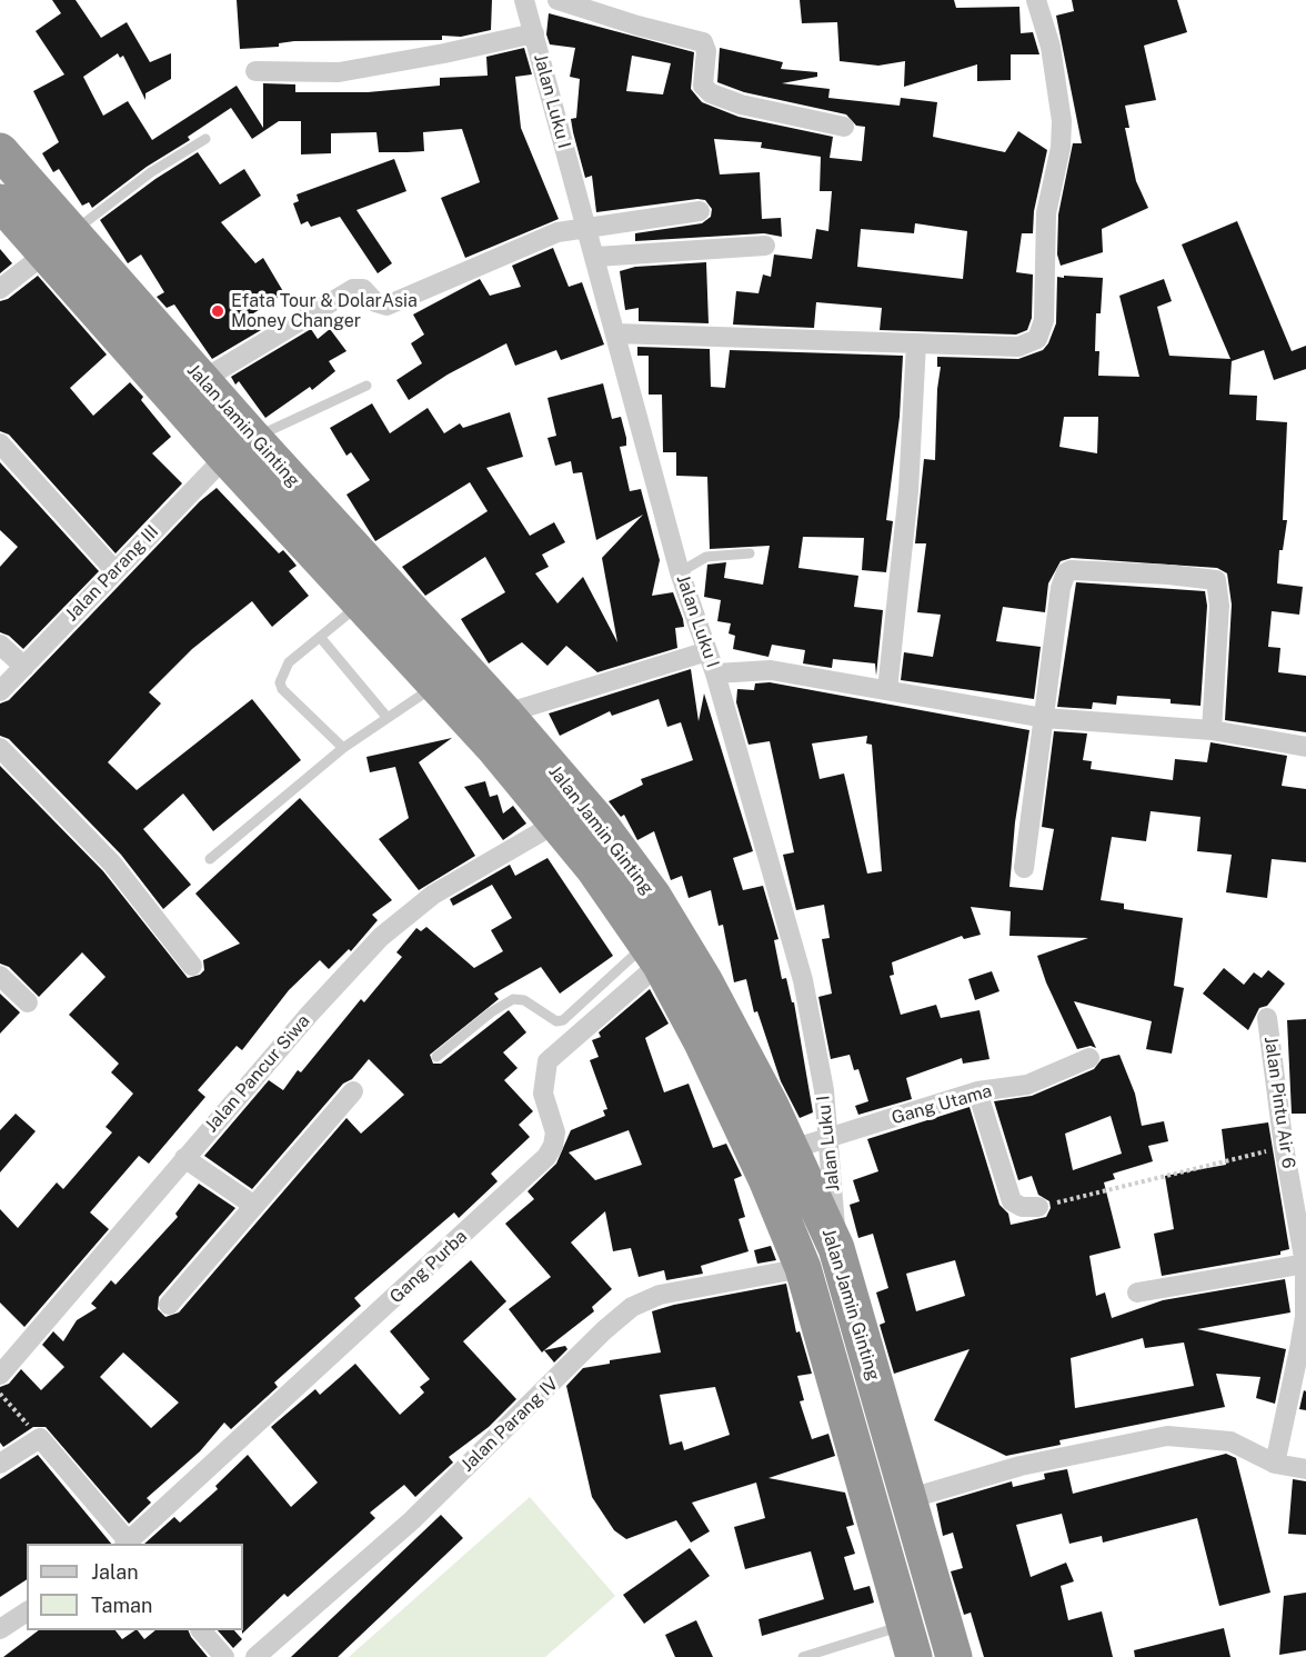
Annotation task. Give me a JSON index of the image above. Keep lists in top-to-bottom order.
{
  "streets": {
    "highway": ["Jalan Jamin Ginting"],
    "street": [
      "Jalan Luku I",
      "Jalan Parang III",
      "Jalan Pancur Siwa",
      "Jalan Pintu Air 6",
      "Gang Utama",
      "Gang Purba",
      "Jalan Parang IV"
    ]
  },
  "crossings": [
    ["Jalan Luku I", "Jalan Jamin Ginting"],
    ["Jalan Luku I", "Gang Utama"],
    ["Jalan Jamin Ginting", "Jalan Parang III"],
    ["Jalan Jamin Ginting", "Jalan Pancur Siwa"],
    ["Jalan Jamin Ginting", "Gang Utama"],
    ["Jalan Jamin Ginting", "Gang Purba"],
    ["Jalan Jamin Ginting", "Jalan Parang IV"]
  ],
  "places": ["Efata Tour & DolarAsia Money Changer"],
  "legend": ["Jalan", "Taman"]
}
